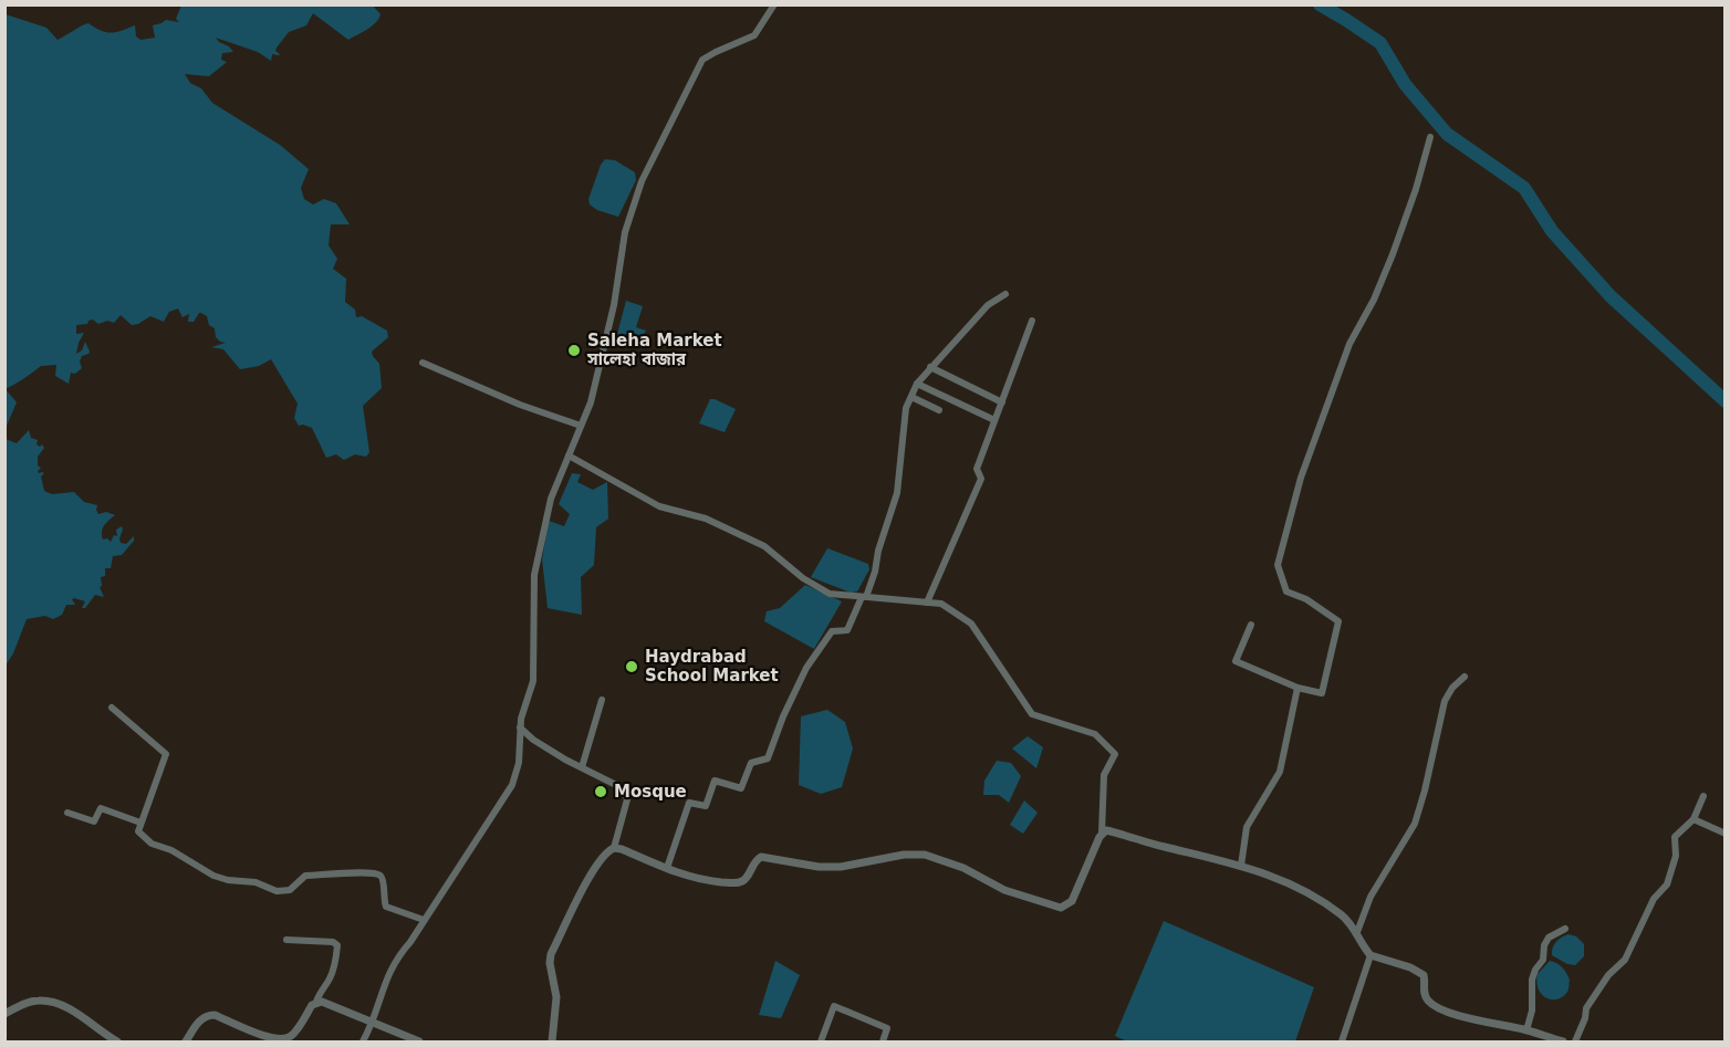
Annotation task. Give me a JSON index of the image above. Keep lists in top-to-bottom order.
{
  "places": ["Saleha Market সালেহা বাজার", "Haydrabad School Market", "Mosque"]
}
